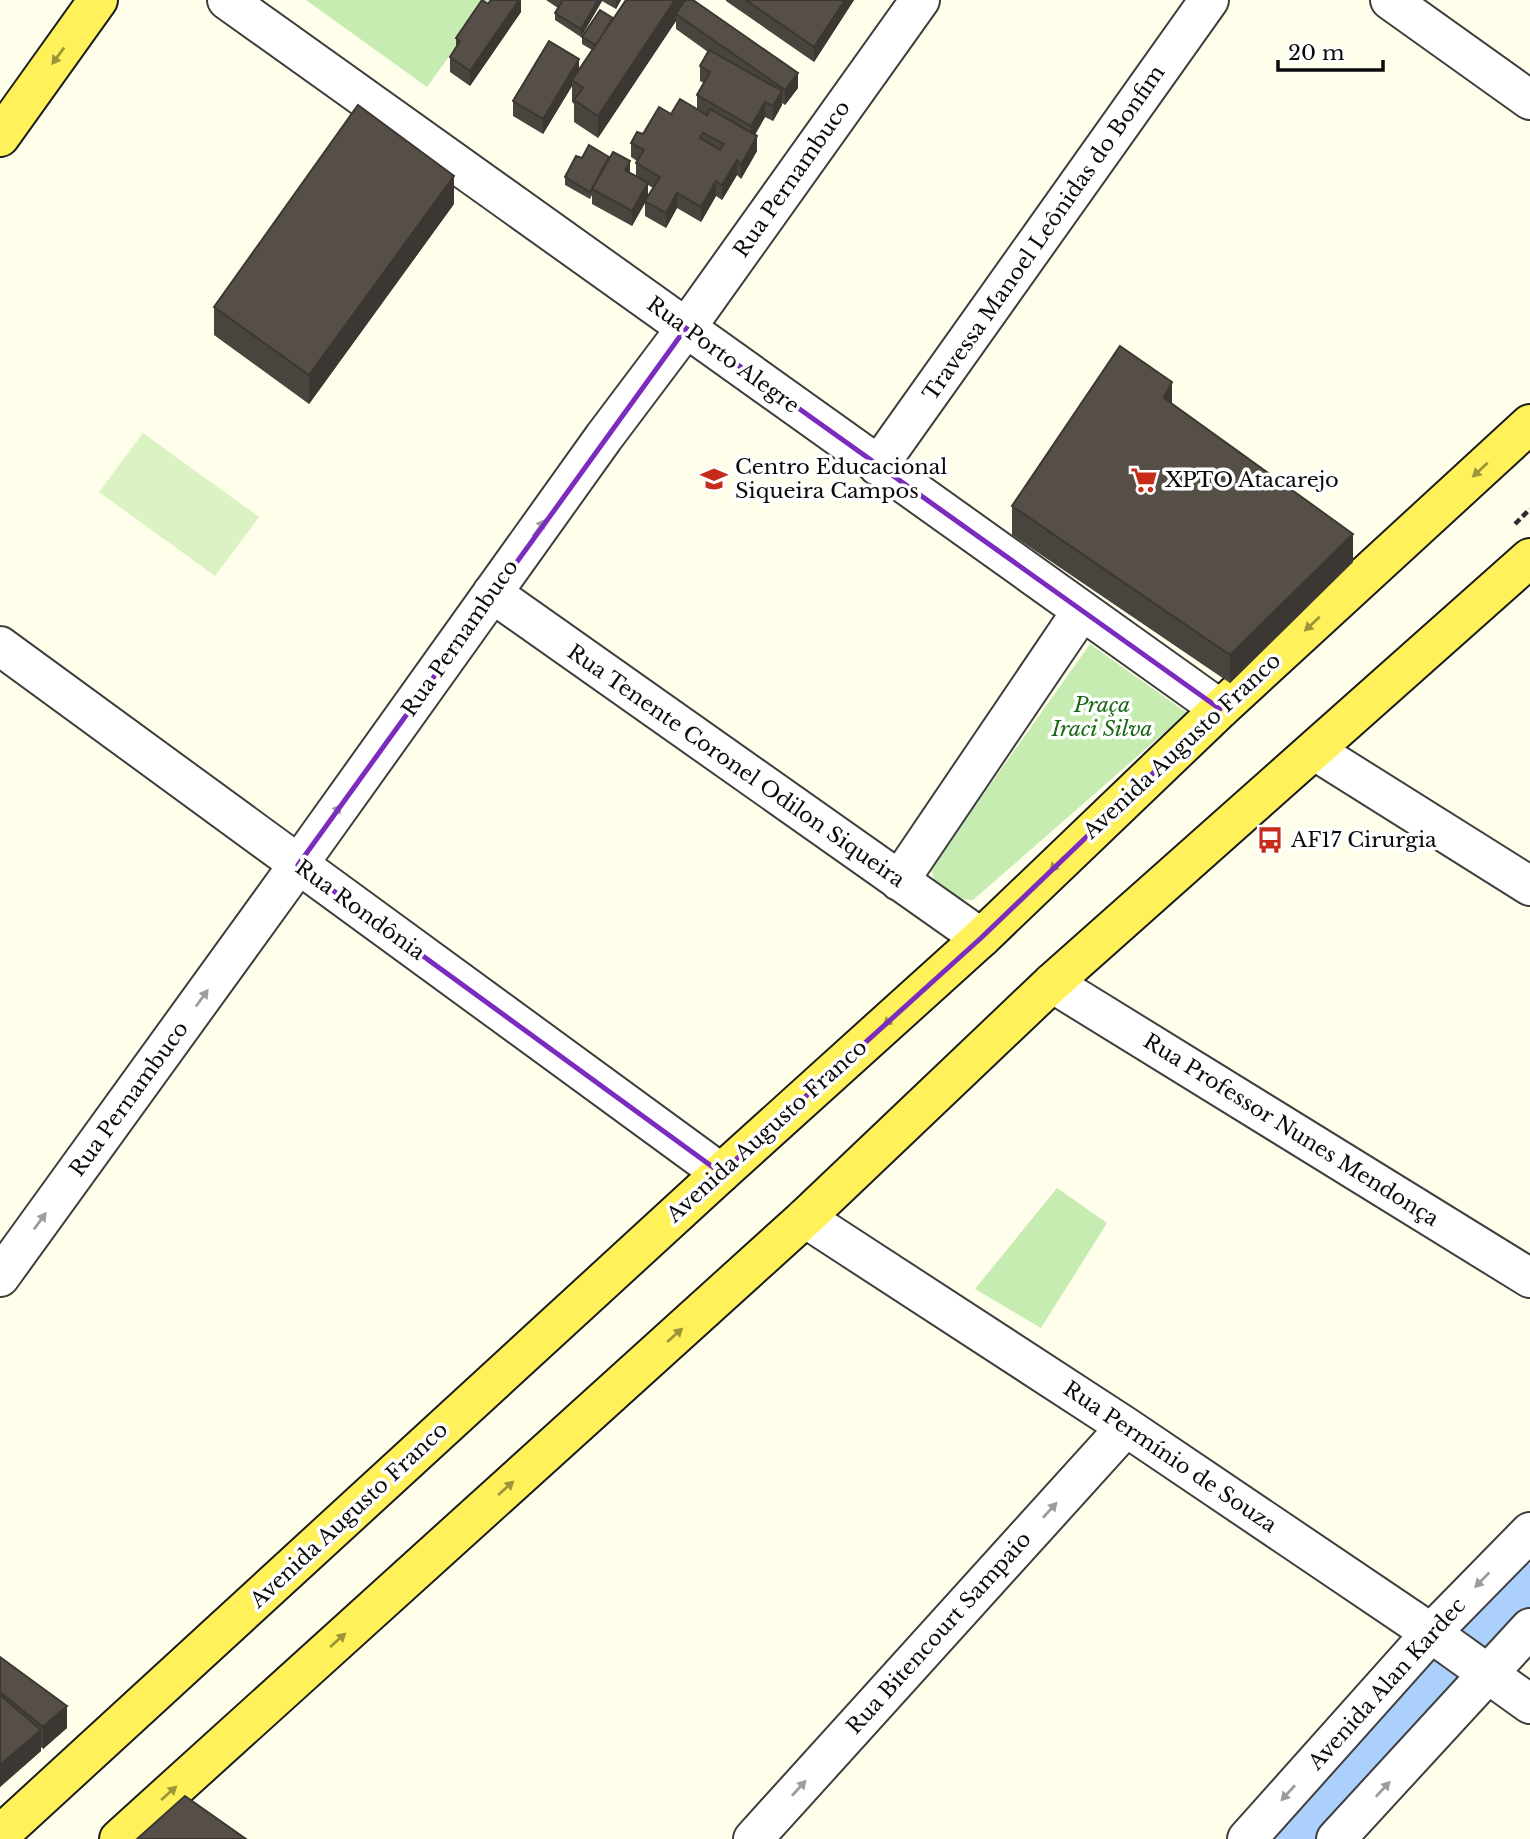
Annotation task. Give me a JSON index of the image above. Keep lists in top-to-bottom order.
{
  "streets": {
    "main road": ["Avenida Augusto Franco"],
    "street": [
      "Rua Pernambuco",
      "Travessa Manoel Leônidas do Bonfim",
      "Rua Porto Alegre",
      "Rua Tenente Coronel Odilon Siqueira",
      "Rua Rondônia",
      "Rua Professor Nunes Mendonça",
      "Rua Permínio de Souza",
      "Rua Bitencourt Sampaio",
      "Avenida Alan Kardec"
    ]
  },
  "crossings": [
    ["Rua Pernambuco", "Rua Porto Alegre"],
    ["Rua Pernambuco", "Rua Tenente Coronel Odilon Siqueira"],
    ["Rua Pernambuco", "Rua Rondônia"],
    ["Travessa Manoel Leônidas do Bonfim", "Rua Porto Alegre"],
    ["Rua Porto Alegre", "Avenida Augusto Franco"],
    ["Avenida Augusto Franco", "Rua Tenente Coronel Odilon Siqueira"],
    ["Avenida Augusto Franco", "Rua Rondônia"],
    ["Rua Permínio de Souza", "Rua Bitencourt Sampaio"],
    ["Rua Permínio de Souza", "Avenida Alan Kardec"]
  ],
  "one_way": ["Rua Pernambuco", "Rua Bitencourt Sampaio"],
  "parks": ["Praça Iraci Silva"],
  "places": {
    "school or university": ["Centro Educacional Siqueira Campos"],
    "supermarket": ["XPTO Atacarejo"],
    "bus stop": ["AF17 Cirurgia"]
  },
  "scale_bar": "20 m"
}
